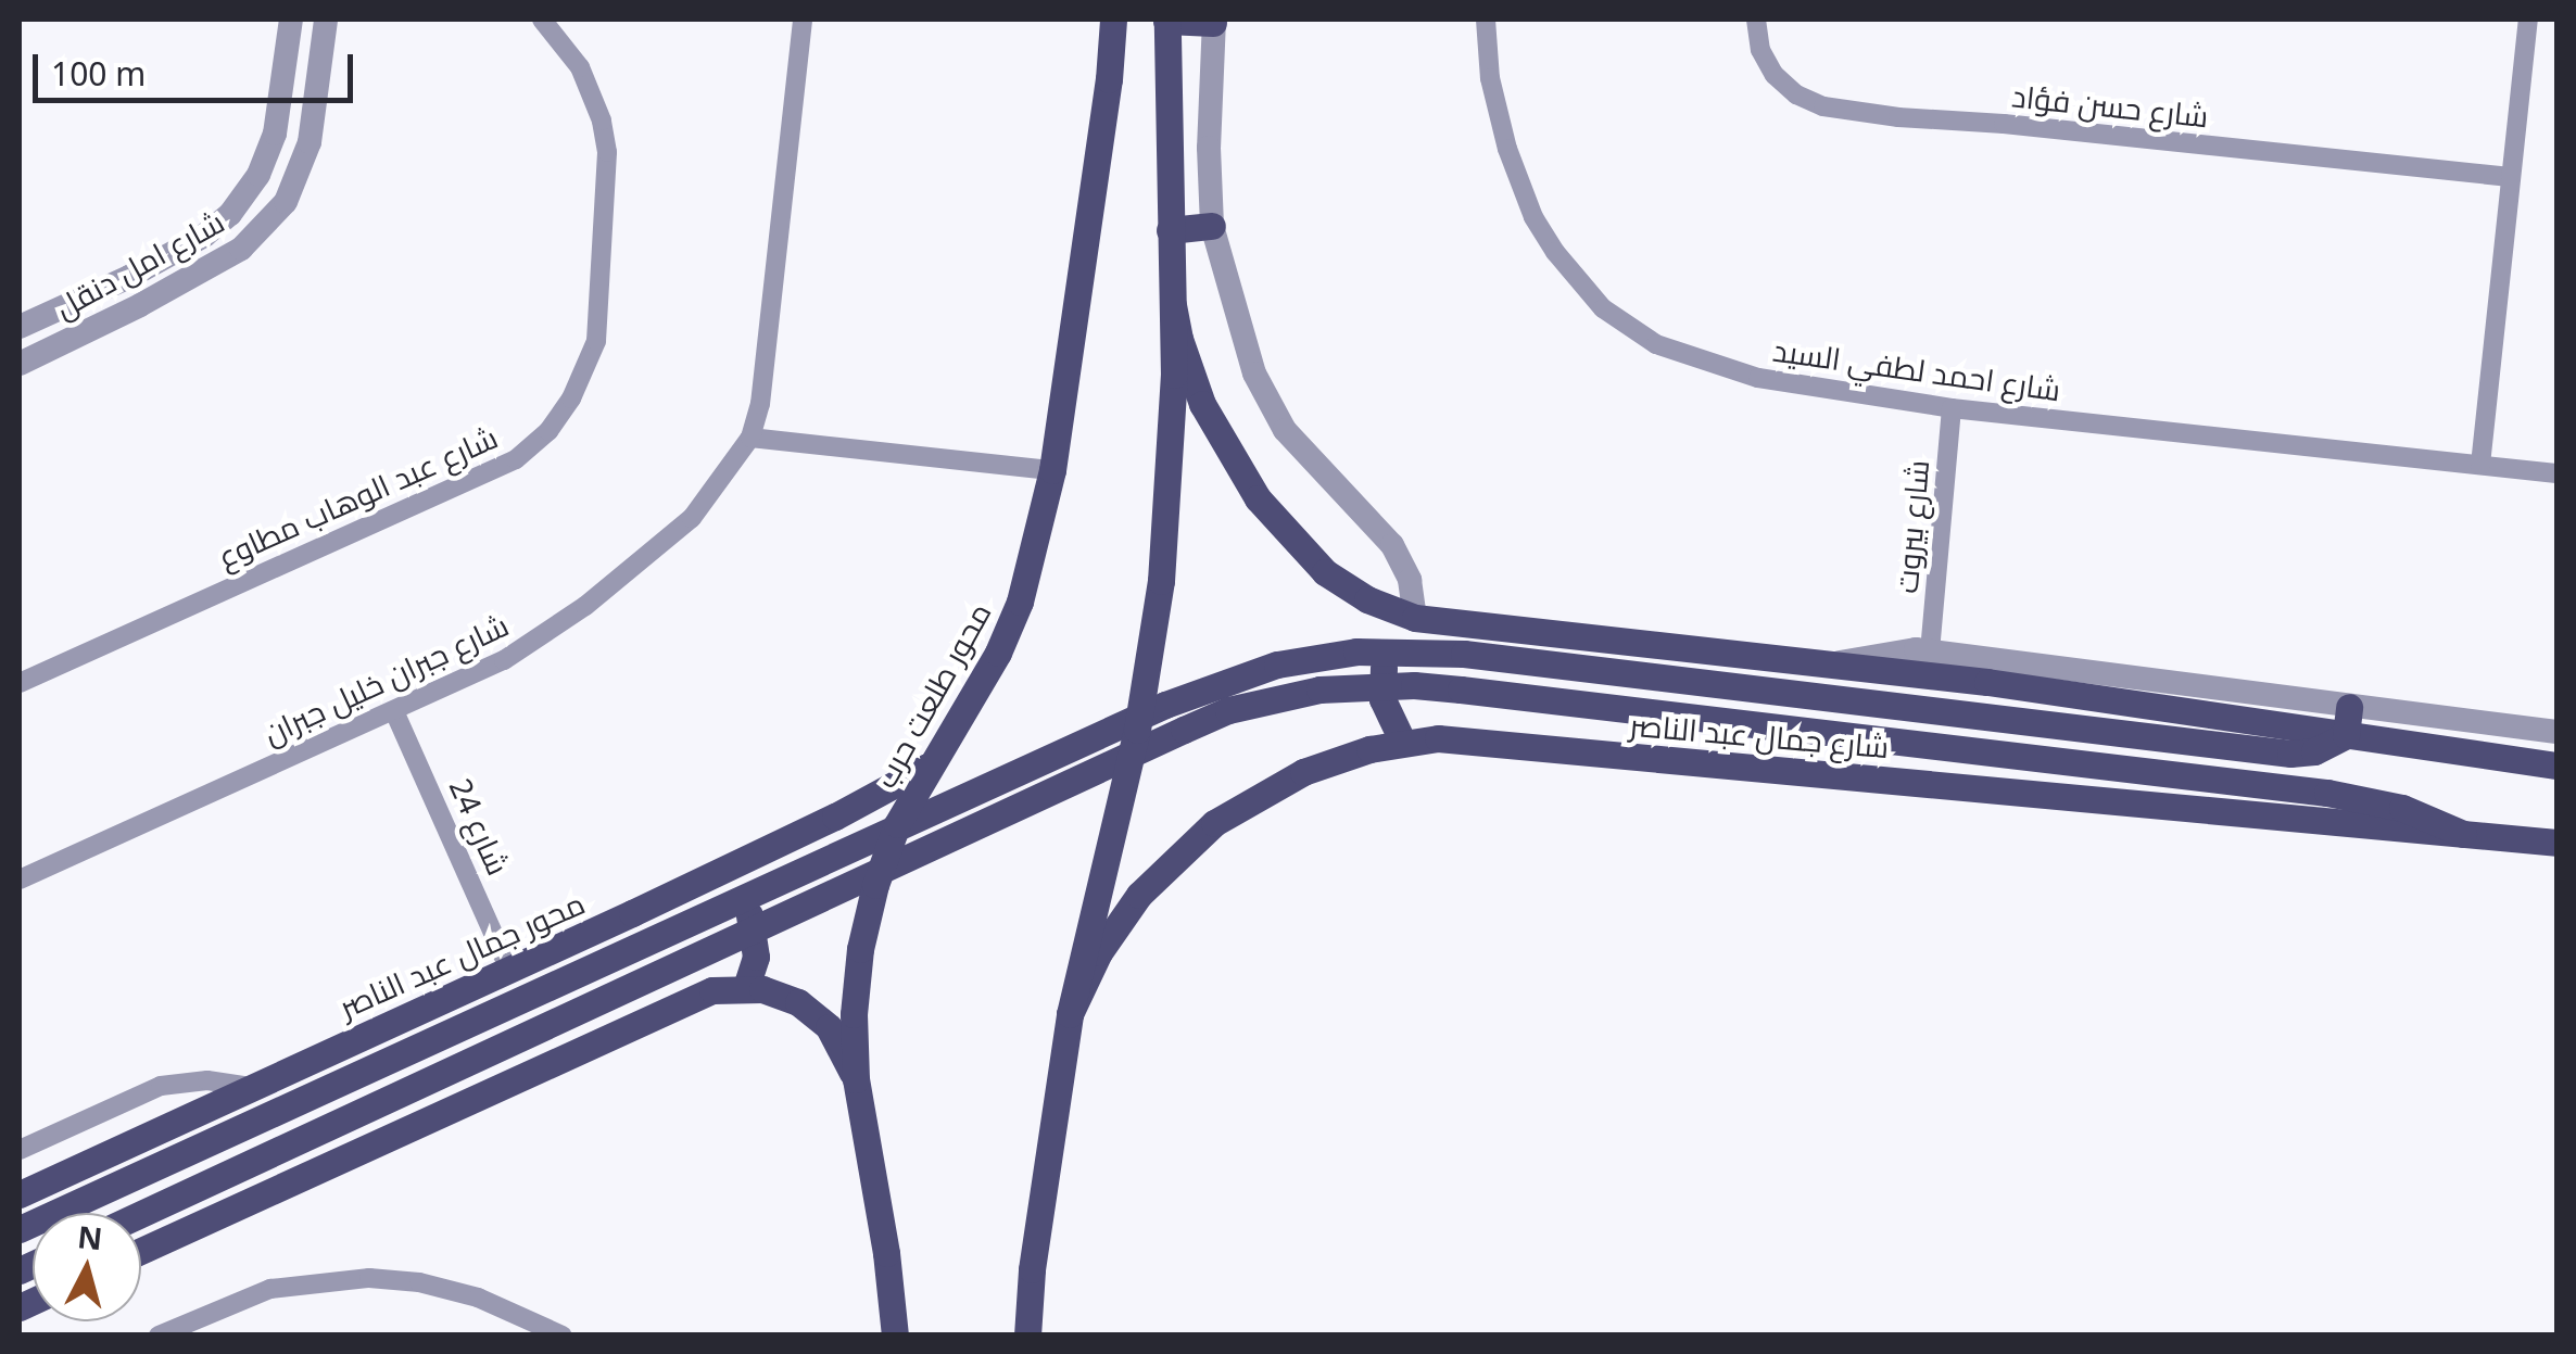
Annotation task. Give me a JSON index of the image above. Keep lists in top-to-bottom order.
{
  "streets": {
    "main road": ["محور طلعت حرب", "شارع جمال عبد الناصر", "محور جمال عبد الناصر"],
    "street": [
      "شارع حسن فؤاد",
      "شارع امل دنقل",
      "شارع احمد لطفي السيد",
      "شارع عبد الوهاب مطاوع",
      "شارع بيروت",
      "شارع جبران خليل جبران",
      "شارع 24"
    ]
  },
  "crossings": [
    ["شارع احمد لطفي السيد", "شارع بيروت"],
    ["شارع جبران خليل جبران", "شارع 24"],
    ["محور طلعت حرب", "محور جمال عبد الناصر"],
    ["شارع 24", "محور جمال عبد الناصر"]
  ],
  "scale_bar": "100 m",
  "north": "top"
}
